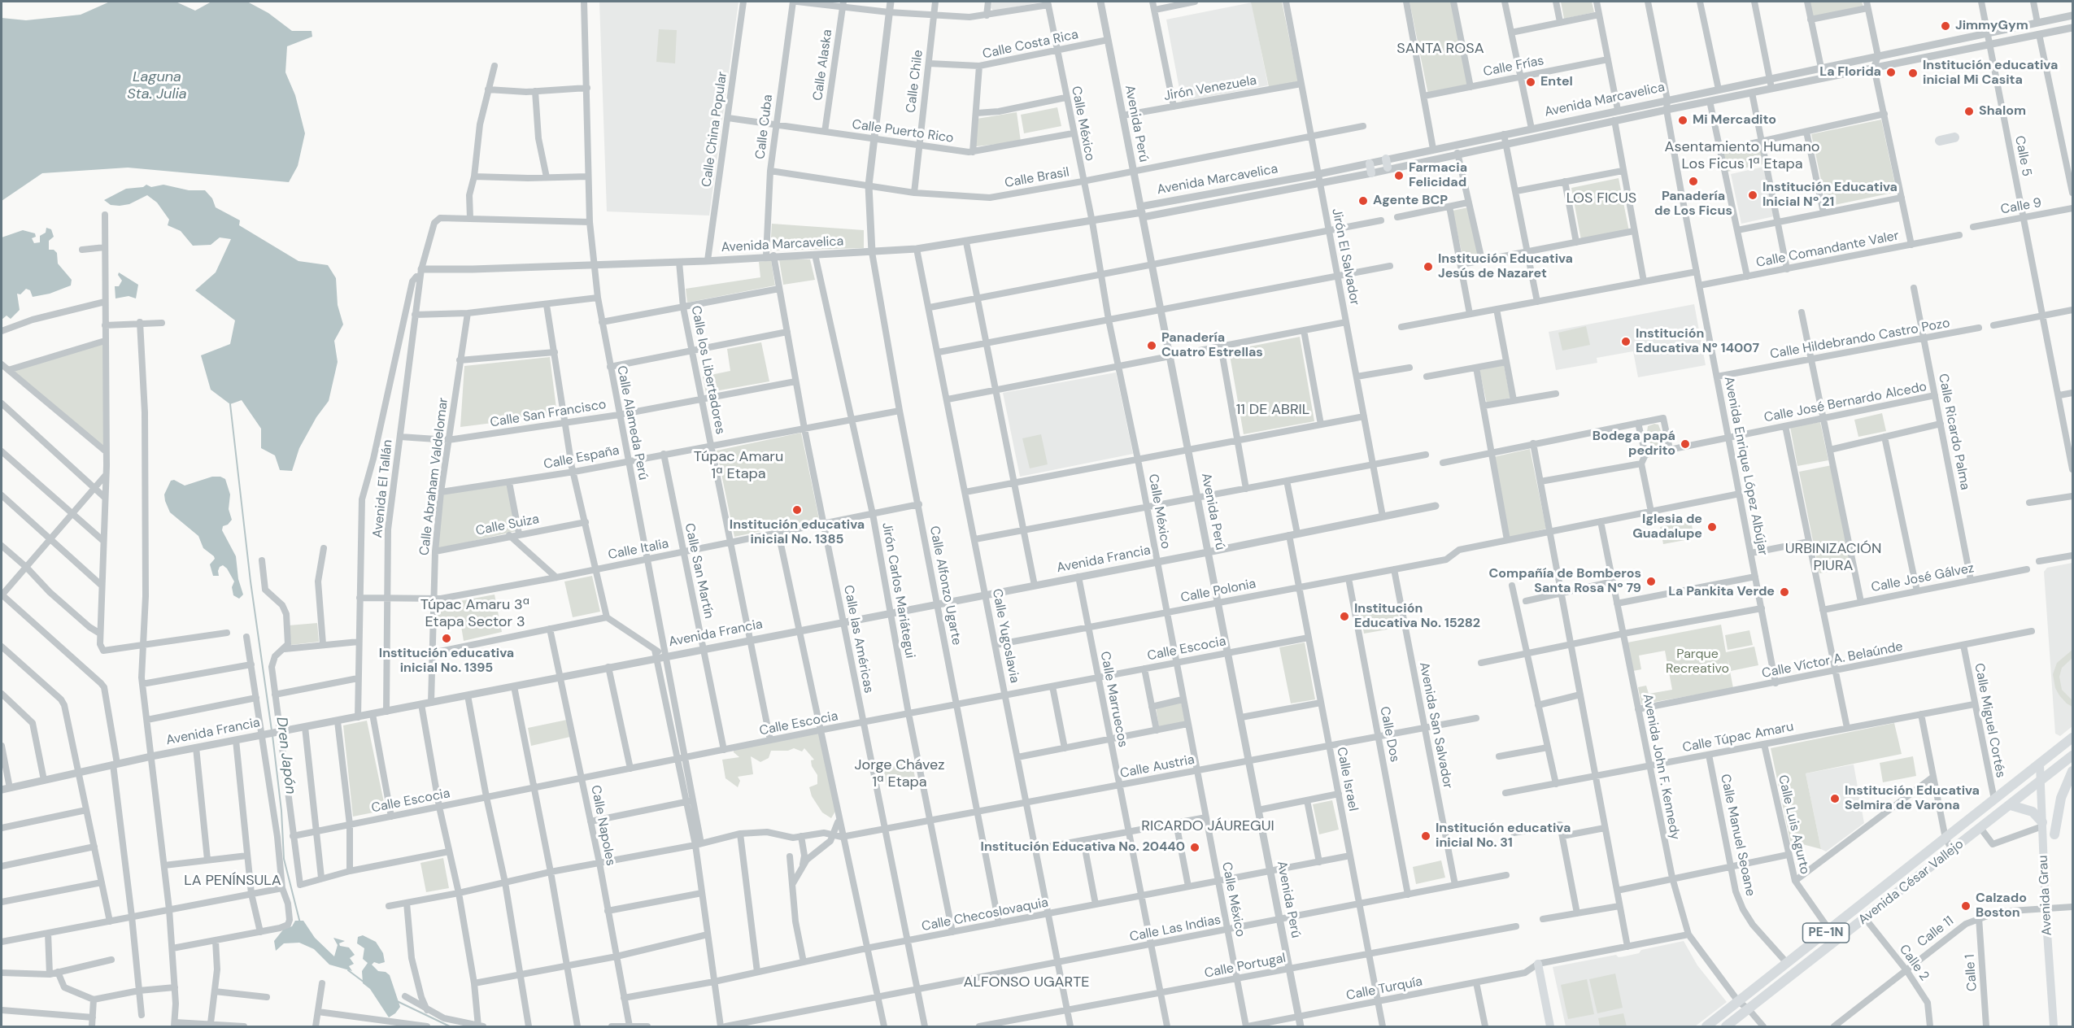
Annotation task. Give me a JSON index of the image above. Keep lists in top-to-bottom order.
{
  "streets": {
    "main road": ["Avenida César Vallejo", "Avenida Grau", "PE-1N"],
    "street": [
      "Calle Costa Rica",
      "Calle Alaska",
      "Calle Frías",
      "Calle Chile",
      "Jirón Venezuela",
      "Avenida Marcavelica",
      "Calle México",
      "Avenida Perú",
      "Calle Cuba",
      "Calle China Popular",
      "Calle Puerto Rico",
      "Calle 5",
      "Calle Brasil",
      "Calle 9",
      "Calle Comandante Valer",
      "Jirón El Salvador",
      "Calle Hildebrando Castro Pozo",
      "Calle los Libertadores",
      "Calle José Bernardo Alcedo",
      "Calle San Francisco",
      "Calle Alameda Perú",
      "Calle Ricardo Palma",
      "Calle España",
      "Avenida Enrique López Albújar",
      "Calle Abraham Valdelomar",
      "Avenida El Tallán",
      "Calle Suiza",
      "Calle Italia",
      "Avenida Francia",
      "Calle San Martín",
      "Calle José Gálvez",
      "Calle Alfonzo Ugarte",
      "Jirón Carlos Mariátegui",
      "Calle Polonia",
      "Calle Yugoslavia",
      "Calle las Américas",
      "Calle Escocia",
      "Calle Víctor A. Belaúnde",
      "Calle Marruecos",
      "Calle Miguel Cortés",
      "Avenida San Salvador",
      "Calle Dos",
      "Calle Túpac Amaru",
      "Calle Austria",
      "Avenida John F. Kennedy",
      "Calle Israel",
      "Calle Luis Agurto",
      "Calle Napoles",
      "Calle Manuel Seoane",
      "Calle Checoslovaquia",
      "Calle Las Indias",
      "Calle 11",
      "Calle 2",
      "Calle Portugal",
      "Calle 1",
      "Calle Turquía"
    ]
  },
  "crossings": [
    ["Calle Costa Rica", "Calle Chile"],
    ["Calle Costa Rica", "Calle México"],
    ["Calle Costa Rica", "Avenida Perú"],
    ["Calle Alaska", "Calle Puerto Rico"],
    ["Calle Chile", "Calle Puerto Rico"],
    ["Calle Chile", "Calle Brasil"],
    ["Jirón Venezuela", "Avenida Perú"],
    ["Jirón Venezuela", "Jirón El Salvador"],
    ["Avenida Marcavelica", "Calle México"],
    ["Avenida Marcavelica", "Avenida Perú"],
    ["Avenida Marcavelica", "Calle Cuba"],
    ["Avenida Marcavelica", "Calle China Popular"],
    ["Avenida Marcavelica", "Calle 5"],
    ["Avenida Marcavelica", "Jirón El Salvador"],
    ["Avenida Marcavelica", "Calle los Libertadores"],
    ["Avenida Marcavelica", "Calle Alameda Perú"],
    ["Avenida Marcavelica", "Avenida Enrique López Albújar"],
    ["Avenida Marcavelica", "Avenida El Tallán"],
    ["Avenida Marcavelica", "Calle Alfonzo Ugarte"],
    ["Avenida Marcavelica", "Jirón Carlos Mariátegui"],
    ["Avenida Marcavelica", "Calle Yugoslavia"],
    ["Avenida Marcavelica", "Calle las Américas"],
    ["Calle México", "Calle Puerto Rico"],
    ["Calle México", "Calle Brasil"],
    ["Calle México", "Avenida Francia"],
    ["Calle México", "Calle Polonia"],
    ["Calle México", "Calle Escocia"],
    ["Calle México", "Calle Austria"],
    ["Calle México", "Calle Checoslovaquia"],
    ["Calle México", "Calle Las Indias"],
    ["Calle México", "Calle Portugal"],
    ["Calle México", "Calle Turquía"],
    ["Avenida Perú", "Calle Brasil"],
    ["Avenida Perú", "Avenida Francia"],
    ["Avenida Perú", "Calle Polonia"],
    ["Avenida Perú", "Calle Escocia"],
    ["Avenida Perú", "Calle Austria"],
    ["Avenida Perú", "Calle Checoslovaquia"],
    ["Avenida Perú", "Calle Las Indias"],
    ["Avenida Perú", "Calle Portugal"],
    ["Avenida Perú", "Calle Turquía"],
    ["Calle Cuba", "Calle Puerto Rico"],
    ["Calle Cuba", "Calle Brasil"],
    ["Calle Cuba", "Calle las Américas"],
    ["Calle China Popular", "Calle Puerto Rico"],
    ["Calle 5", "Calle 9"],
    ["Calle Brasil", "Jirón El Salvador"],
    ["Calle Comandante Valer", "Avenida Enrique López Albújar"],
    ["Jirón El Salvador", "Avenida Francia"],
    ["Calle Hildebrando Castro Pozo", "Calle Ricardo Palma"],
    ["Calle Hildebrando Castro Pozo", "Avenida Enrique López Albújar"],
    ["Calle los Libertadores", "Calle San Francisco"],
    ["Calle los Libertadores", "Calle España"],
    ["Calle los Libertadores", "Calle Italia"],
    ["Calle los Libertadores", "Avenida Francia"],
    ["Calle los Libertadores", "Calle Escocia"],
    ["Calle José Bernardo Alcedo", "Calle Ricardo Palma"],
    ["Calle José Bernardo Alcedo", "Avenida Enrique López Albújar"],
    ["Calle San Francisco", "Calle Alameda Perú"],
    ["Calle San Francisco", "Calle Abraham Valdelomar"],
    ["Calle San Francisco", "Avenida El Tallán"],
    ["Calle San Francisco", "Calle las Américas"],
    ["Calle Alameda Perú", "Calle España"],
    ["Calle Alameda Perú", "Calle Italia"],
    ["Calle Alameda Perú", "Avenida Francia"],
    ["Calle Alameda Perú", "Calle Escocia"],
    ["Calle Alameda Perú", "Calle Austria"],
    ["Calle Ricardo Palma", "Calle José Gálvez"],
    ["Calle España", "Calle Abraham Valdelomar"],
    ["Calle España", "Calle San Martín"],
    ["Calle España", "Calle Alfonzo Ugarte"],
    ["Calle España", "Jirón Carlos Mariátegui"],
    ["Calle España", "Calle las Américas"],
    ["Avenida Enrique López Albújar", "Calle Polonia"],
    ["Avenida Enrique López Albújar", "Calle Víctor A. Belaúnde"],
    ["Calle Abraham Valdelomar", "Calle Suiza"],
    ["Calle Abraham Valdelomar", "Calle Italia"],
    ["Calle Abraham Valdelomar", "Avenida Francia"],
    ["Avenida El Tallán", "Calle Italia"],
    ["Avenida El Tallán", "Avenida Francia"],
    ["Calle Italia", "Calle San Martín"],
    ["Calle Italia", "Calle Alfonzo Ugarte"],
    ["Calle Italia", "Jirón Carlos Mariátegui"],
    ["Calle Italia", "Calle las Américas"],
    ["Avenida Francia", "Calle San Martín"],
    ["Avenida Francia", "Calle Alfonzo Ugarte"],
    ["Avenida Francia", "Jirón Carlos Mariátegui"],
    ["Avenida Francia", "Calle Yugoslavia"],
    ["Avenida Francia", "Calle las Américas"],
    ["Avenida Francia", "Calle Marruecos"],
    ["Avenida Francia", "Calle Israel"],
    ["Avenida Francia", "Calle Napoles"],
    ["Calle San Martín", "Calle Escocia"],
    ["Calle Alfonzo Ugarte", "Calle Escocia"],
    ["Calle Alfonzo Ugarte", "Calle Austria"],
    ["Calle Alfonzo Ugarte", "Calle Checoslovaquia"],
    ["Jirón Carlos Mariátegui", "Calle Escocia"],
    ["Jirón Carlos Mariátegui", "Calle Austria"],
    ["Jirón Carlos Mariátegui", "Calle Checoslovaquia"],
    ["Calle Polonia", "Calle Yugoslavia"],
    ["Calle Polonia", "Calle Marruecos"],
    ["Calle Polonia", "Avenida San Salvador"],
    ["Calle Polonia", "Calle Dos"],
    ["Calle Polonia", "Avenida John F. Kennedy"],
    ["Calle Polonia", "Calle Israel"],
    ["Calle Yugoslavia", "Calle Escocia"],
    ["Calle Yugoslavia", "Calle Austria"],
    ["Calle Yugoslavia", "Calle Checoslovaquia"],
    ["Calle Yugoslavia", "Calle Las Indias"],
    ["Calle Yugoslavia", "Calle Portugal"],
    ["Calle las Américas", "Calle Escocia"],
    ["Calle las Américas", "Calle Austria"],
    ["Calle las Américas", "Calle Checoslovaquia"],
    ["Calle las Américas", "Calle Las Indias"],
    ["Calle Escocia", "Calle Marruecos"],
    ["Calle Escocia", "Calle Israel"],
    ["Calle Escocia", "Calle Napoles"],
    ["Calle Víctor A. Belaúnde", "Calle Miguel Cortés"],
    ["Calle Víctor A. Belaúnde", "Avenida John F. Kennedy"],
    ["Calle Marruecos", "Calle Austria"],
    ["Calle Marruecos", "Calle Checoslovaquia"],
    ["Calle Marruecos", "Calle Las Indias"],
    ["Calle Marruecos", "Calle Portugal"],
    ["Calle Miguel Cortés", "Calle Túpac Amaru"],
    ["Calle Miguel Cortés", "Avenida César Vallejo"],
    ["Avenida San Salvador", "Calle Austria"],
    ["Avenida San Salvador", "Calle Las Indias"],
    ["Calle Dos", "Calle Austria"],
    ["Calle Dos", "Calle Las Indias"],
    ["Calle Túpac Amaru", "Avenida John F. Kennedy"],
    ["Calle Túpac Amaru", "Calle Luis Agurto"],
    ["Calle Túpac Amaru", "Calle Manuel Seoane"],
    ["Calle Austria", "Calle Israel"],
    ["Calle Austria", "Calle Napoles"],
    ["Avenida John F. Kennedy", "Avenida César Vallejo"],
    ["Calle Israel", "Calle Checoslovaquia"],
    ["Calle Israel", "Calle Las Indias"],
    ["Calle Israel", "Calle Portugal"],
    ["Calle Israel", "Calle Turquía"],
    ["Calle Luis Agurto", "Avenida César Vallejo"],
    ["Calle Napoles", "Calle Checoslovaquia"],
    ["Calle Manuel Seoane", "Avenida César Vallejo"],
    ["Avenida César Vallejo", "Avenida Grau"],
    ["Avenida César Vallejo", "Calle 2"],
    ["Avenida Grau", "Calle 11"],
    ["Calle 11", "Calle 2"],
    ["Calle 11", "Calle 1"]
  ],
  "districts": [
    "SANTA ROSA",
    "Asentamiento Humano Los Ficus 1ª Etapa",
    "LOS FICUS",
    "11 DE ABRIL",
    "Túpac Amaru 1ª Etapa",
    "URBINIZACIÓN PIURA",
    "Túpac Amaru 3ª Etapa Sector 3",
    "Jorge Chávez 1ª Etapa",
    "RICARDO JÁUREGUI",
    "LA PENÍNSULA",
    "ALFONSO UGARTE"
  ],
  "water": ["Laguna Sta. Julia", "Dren Japón"],
  "parks": ["Parque Recreativo"],
  "places": [
    "JimmyGym",
    "La Florida",
    "Institución educativa inicial Mi Casita",
    "Entel",
    "Shalom",
    "Mi Mercadito",
    "Farmacia Felicidad",
    "Panadería de Los Ficus",
    "Institución Educativa Inicial Nº 21",
    "Agente BCP",
    "Institución Educativa Jesús de Nazaret",
    "Institución Educativa Nº 14007",
    "Panadería Cuatro Estrellas",
    "Bodega papá pedrito",
    "Institución educativa inicial No. 1385",
    "Iglesia de Guadalupe",
    "Compañía de Bomberos Santa Rosa Nº 79",
    "La Pankita Verde",
    "Institución Educativa No. 15282",
    "Institución educativa inicial No. 1395",
    "Institución Educativa Selmira de Varona",
    "Institución educativa inicial No. 31",
    "Institución Educativa No. 20440",
    "Calzado Boston"
  ]
}
